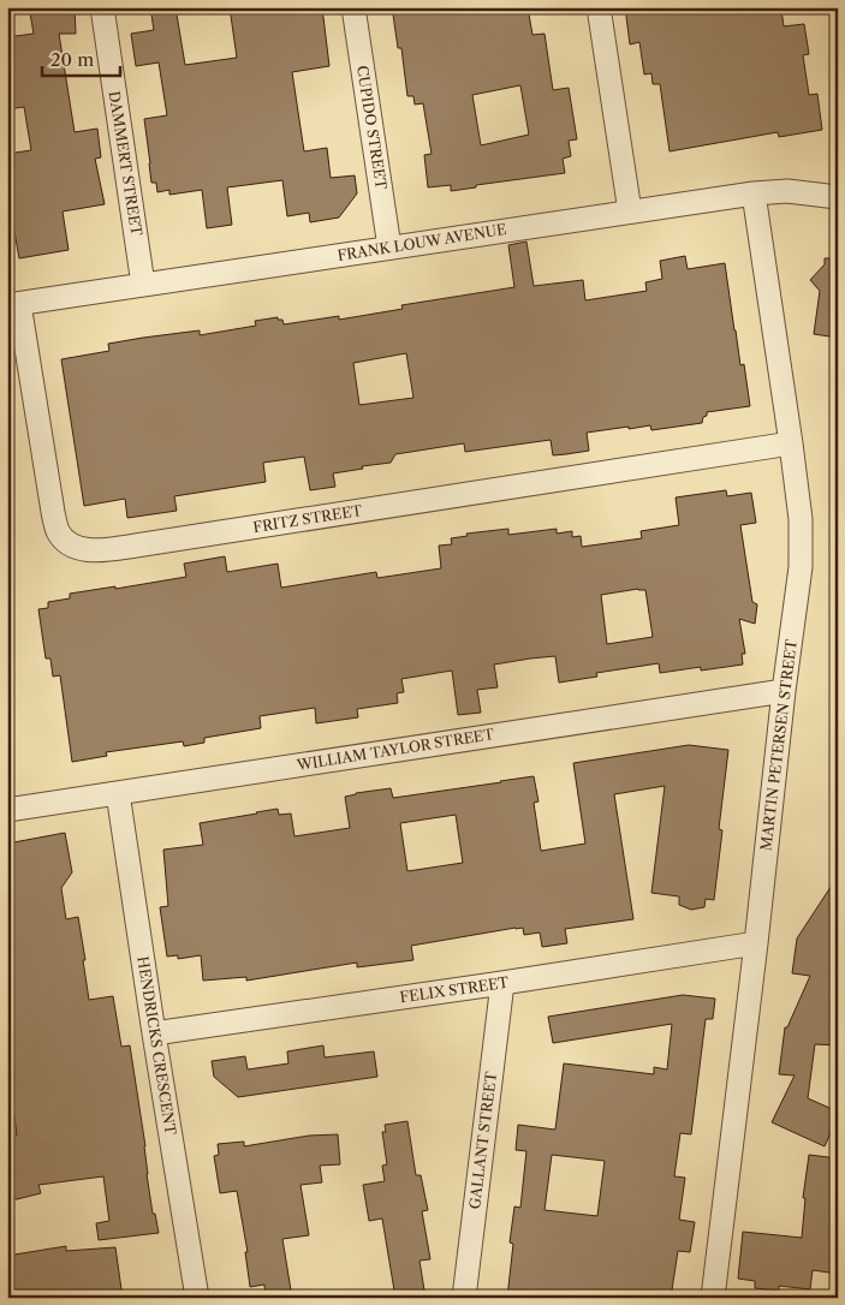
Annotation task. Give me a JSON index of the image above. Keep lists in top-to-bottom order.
{
  "streets": {
    "street": [
      "CUPIDO STREET",
      "DAMMERT STREET",
      "FRANK LOUW AVENUE",
      "FRITZ STREET",
      "MARTIN PETERSEN STREET",
      "WILLIAM TAYLOR STREET",
      "FELIX STREET",
      "HENDRICKS CRESCENT",
      "GALLANT STREET"
    ]
  },
  "crossings": [
    ["CUPIDO STREET", "FRANK LOUW AVENUE"],
    ["DAMMERT STREET", "FRANK LOUW AVENUE"],
    ["FRANK LOUW AVENUE", "FRITZ STREET"],
    ["FRANK LOUW AVENUE", "MARTIN PETERSEN STREET"],
    ["FRITZ STREET", "MARTIN PETERSEN STREET"],
    ["MARTIN PETERSEN STREET", "WILLIAM TAYLOR STREET"],
    ["MARTIN PETERSEN STREET", "FELIX STREET"],
    ["WILLIAM TAYLOR STREET", "HENDRICKS CRESCENT"],
    ["FELIX STREET", "HENDRICKS CRESCENT"],
    ["FELIX STREET", "GALLANT STREET"]
  ],
  "scale_bar": "20 m"
}
